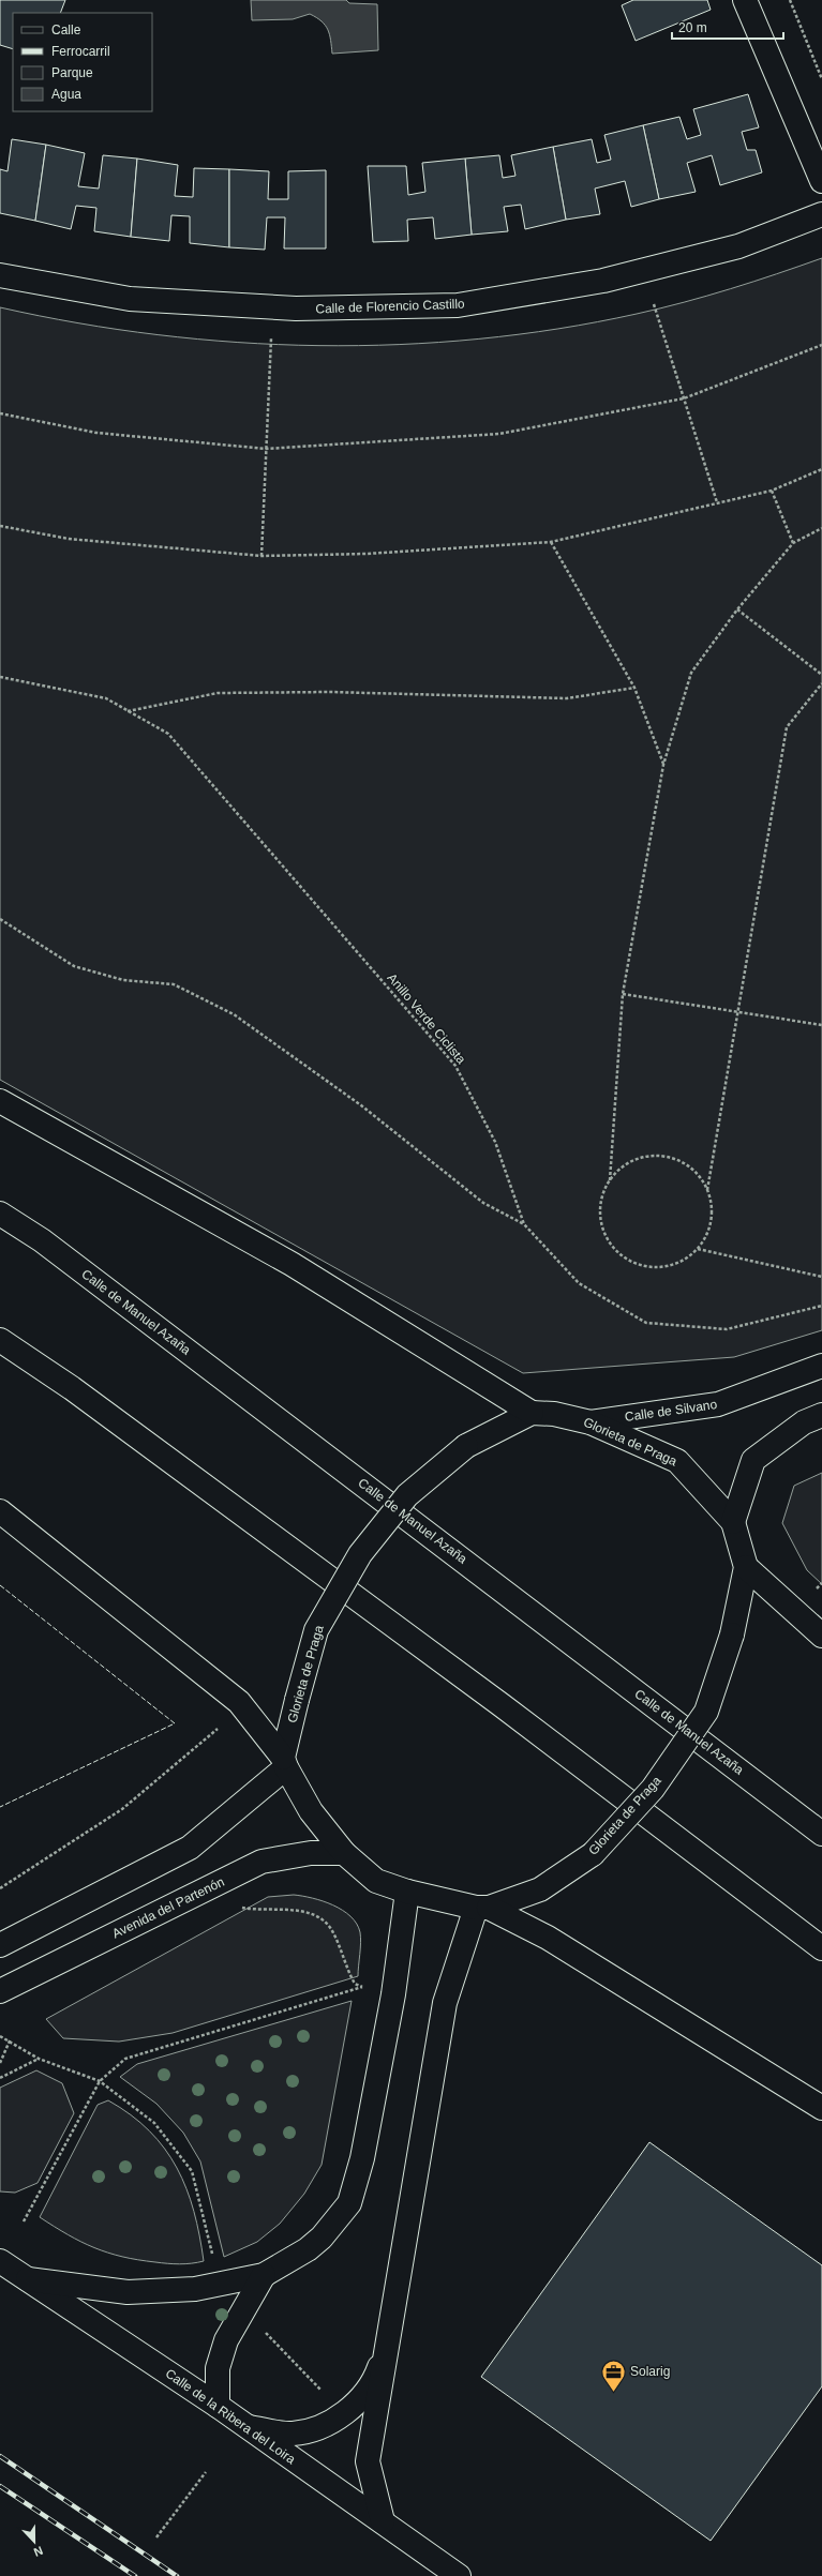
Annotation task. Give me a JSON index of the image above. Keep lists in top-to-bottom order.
{
  "streets": {
    "main road": [
      "Calle de Florencio Castillo",
      "Calle de Manuel Azaña",
      "Calle de Silvano",
      "Glorieta de Praga",
      "Avenida del Partenón",
      "Calle de la Ribera del Loira"
    ],
    "path": ["Anillo Verde Ciclista"]
  },
  "crossings": [
    ["Calle de Silvano", "Glorieta de Praga"]
  ],
  "places": {
    "office": ["Solarig"]
  },
  "legend": [
    "Calle",
    "Ferrocarril",
    "Parque",
    "Agua"
  ],
  "scale_bar": "20 m",
  "north": "bottom"
}
